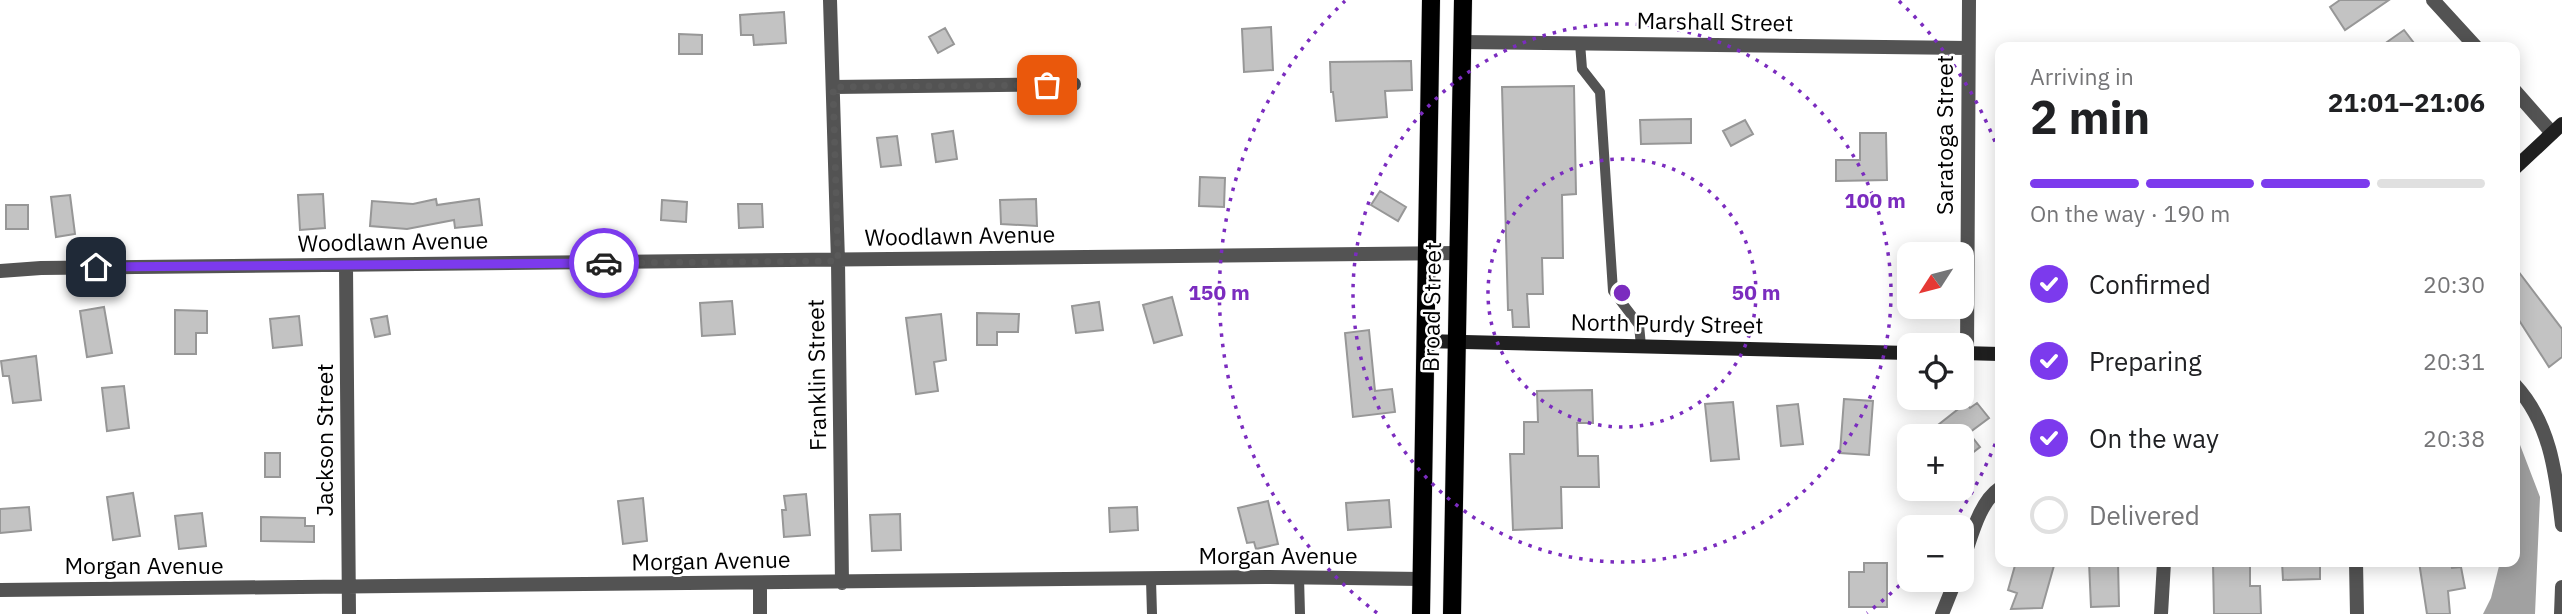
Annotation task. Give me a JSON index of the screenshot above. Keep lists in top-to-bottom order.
{
  "streets": {
    "main road": ["Broad Street"],
    "street": [
      "Marshall Street",
      "Saratoga Street",
      "Woodlawn Avenue",
      "North Purdy Street",
      "Franklin Street",
      "Jackson Street",
      "Morgan Avenue"
    ]
  },
  "crossings": [
    ["Marshall Street", "Saratoga Street"],
    ["Marshall Street", "Broad Street"],
    ["Woodlawn Avenue", "Broad Street"],
    ["Woodlawn Avenue", "Franklin Street"],
    ["Woodlawn Avenue", "Jackson Street"],
    ["Broad Street", "North Purdy Street"],
    ["Broad Street", "Morgan Avenue"],
    ["Franklin Street", "Morgan Avenue"],
    ["Jackson Street", "Morgan Avenue"]
  ],
  "north": "bottom left",
  "page": {
    "heading": ["2 min", "Arriving in", "21:01–21:06"],
    "bar": "On the way · 190 m",
    "map_buttons": ["+", "−"],
    "list": [
      ["Confirmed", "20:30"],
      ["Preparing", "20:31"],
      ["On the way", "20:38"],
      "Delivered"
    ]
  },
  "rings": ["100 m", "50 m", "150 m"]
}
